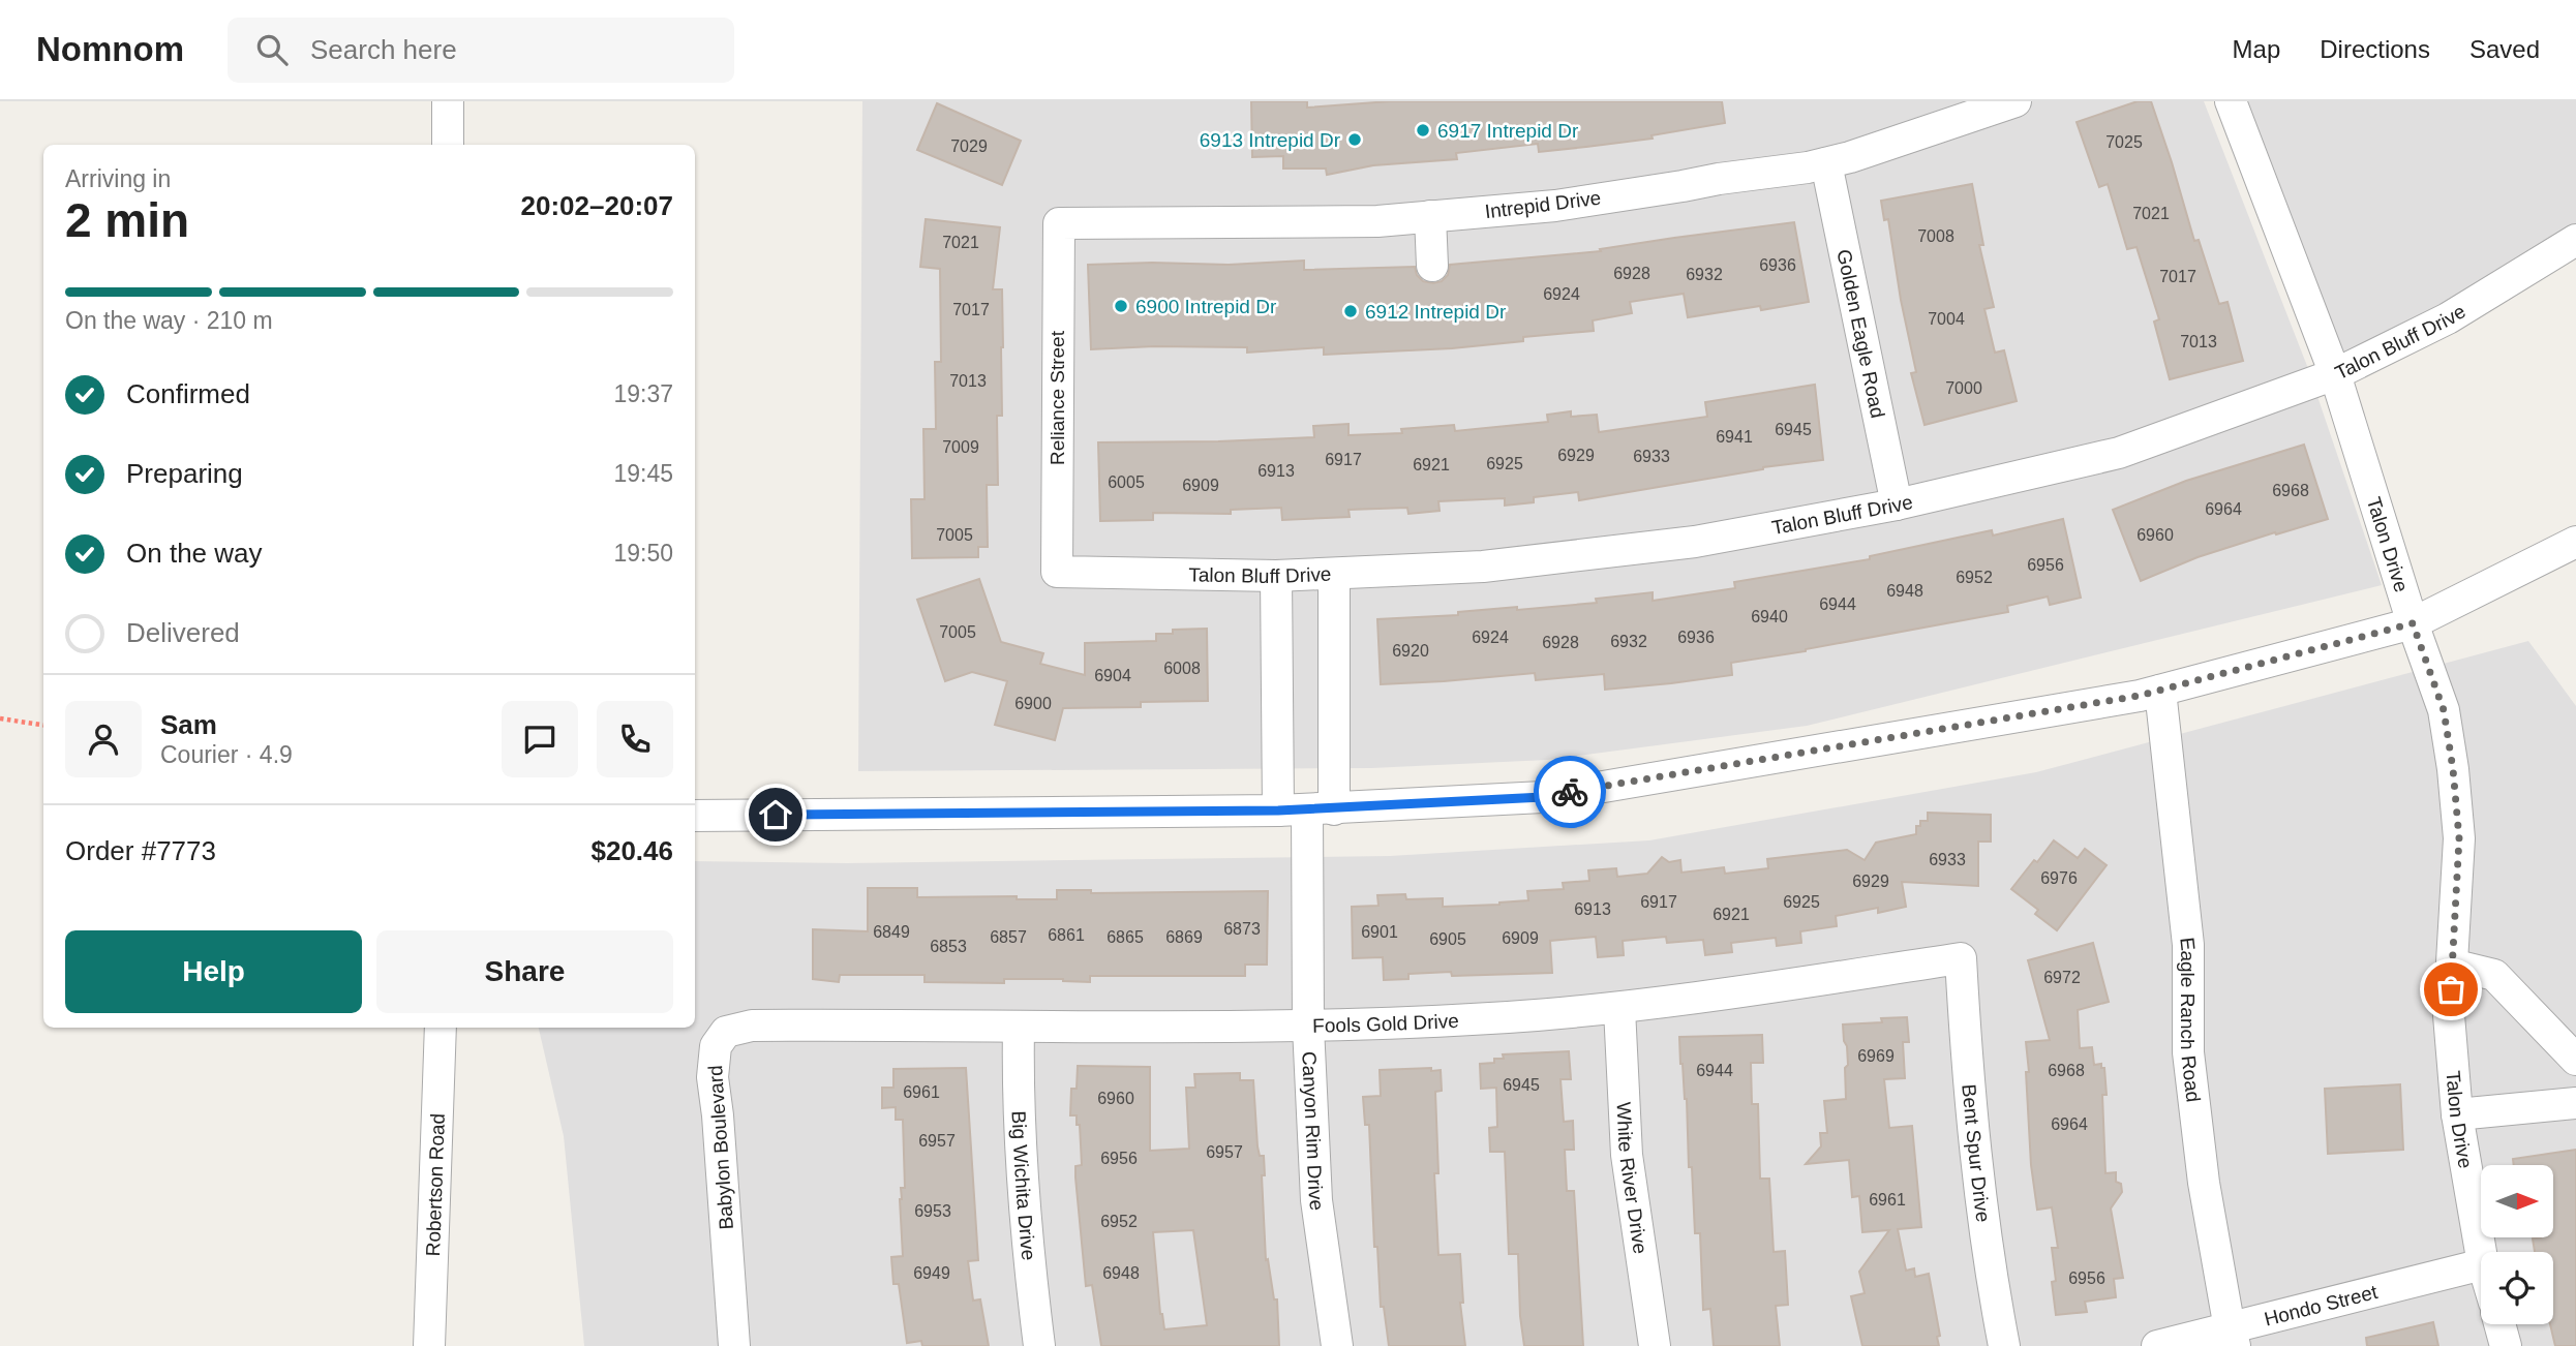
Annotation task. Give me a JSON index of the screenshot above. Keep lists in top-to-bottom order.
{
  "streets": {
    "street": [
      "Intrepid Drive",
      "Golden Eagle Road",
      "Talon Bluff Drive",
      "Reliance Street",
      "Talon Drive",
      "Eagle Ranch Road",
      "Fools Gold Drive",
      "Canyon Rim Drive",
      "Babylon Boulevard",
      "Bent Spur Drive",
      "White River Drive",
      "Robertson Road",
      "Big Wichita Drive",
      "Hondo Street"
    ]
  },
  "crossings": [
    ["Intrepid Drive", "Golden Eagle Road"],
    ["Intrepid Drive", "Reliance Street"],
    ["Golden Eagle Road", "Talon Bluff Drive"],
    ["Talon Bluff Drive", "Reliance Street"],
    ["Talon Bluff Drive", "Talon Drive"],
    ["Eagle Ranch Road", "Hondo Street"],
    ["Fools Gold Drive", "Canyon Rim Drive"],
    ["Fools Gold Drive", "Babylon Boulevard"],
    ["Fools Gold Drive", "Bent Spur Drive"],
    ["Fools Gold Drive", "White River Drive"],
    ["Fools Gold Drive", "Big Wichita Drive"]
  ],
  "places": [
    "6917 Intrepid Dr",
    "6913 Intrepid Dr",
    "6900 Intrepid Dr",
    "6912 Intrepid Dr"
  ],
  "house_numbers": [
    "7025",
    "7029",
    "7021",
    "7008",
    "7021",
    "6936",
    "6928",
    "6932",
    "7017",
    "6924",
    "7017",
    "7004",
    "7013",
    "7013",
    "7000",
    "6945",
    "6941",
    "7009",
    "6929",
    "6933",
    "6917",
    "6925",
    "6921",
    "6913",
    "6005",
    "6909",
    "6968",
    "6964",
    "7005",
    "6960",
    "6956",
    "6952",
    "6948",
    "6944",
    "6940",
    "7005",
    "6924",
    "6936",
    "6932",
    "6928",
    "6920",
    "6008",
    "6904",
    "6900",
    "6933",
    "6976",
    "6929",
    "6917",
    "6925",
    "6913",
    "6921",
    "6873",
    "6849",
    "6901",
    "6861",
    "6857",
    "6865",
    "6869",
    "6909",
    "6905",
    "6853",
    "6972",
    "6969",
    "6944",
    "6968",
    "6945",
    "6961",
    "6960",
    "6964",
    "6957",
    "6957",
    "6956",
    "6961",
    "6953",
    "6952",
    "6949",
    "6948",
    "6956"
  ],
  "north": "right",
  "page": {
    "header": "Nomnom",
    "search": "Search here",
    "nav": ["Map", "Directions", "Saved"],
    "heading": ["2 min", "Arriving in", "20:02–20:07"],
    "panel": [
      "Sam",
      "Courier · 4.9",
      "Order #7773",
      "$20.46"
    ],
    "bar": "On the way · 210 m",
    "list": [
      ["Confirmed", "19:37"],
      ["Preparing", "19:45"],
      ["On the way", "19:50"],
      "Delivered"
    ],
    "buttons": ["Help", "Share"]
  }
}
